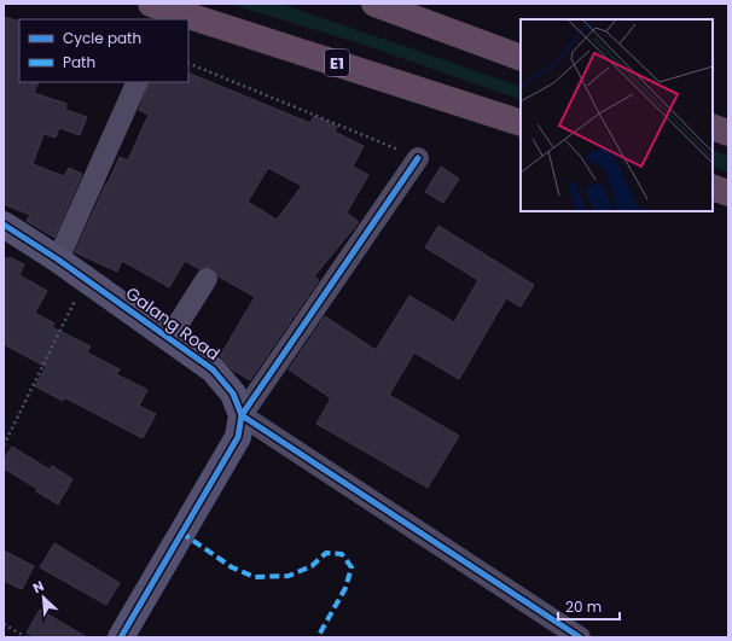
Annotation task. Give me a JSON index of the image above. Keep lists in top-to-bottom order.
{
  "streets": {
    "highway": ["E1"],
    "street": ["Galang Road"]
  },
  "legend": ["Cycle path", "Path"],
  "scale_bar": "20 m",
  "north": "top left"
}
